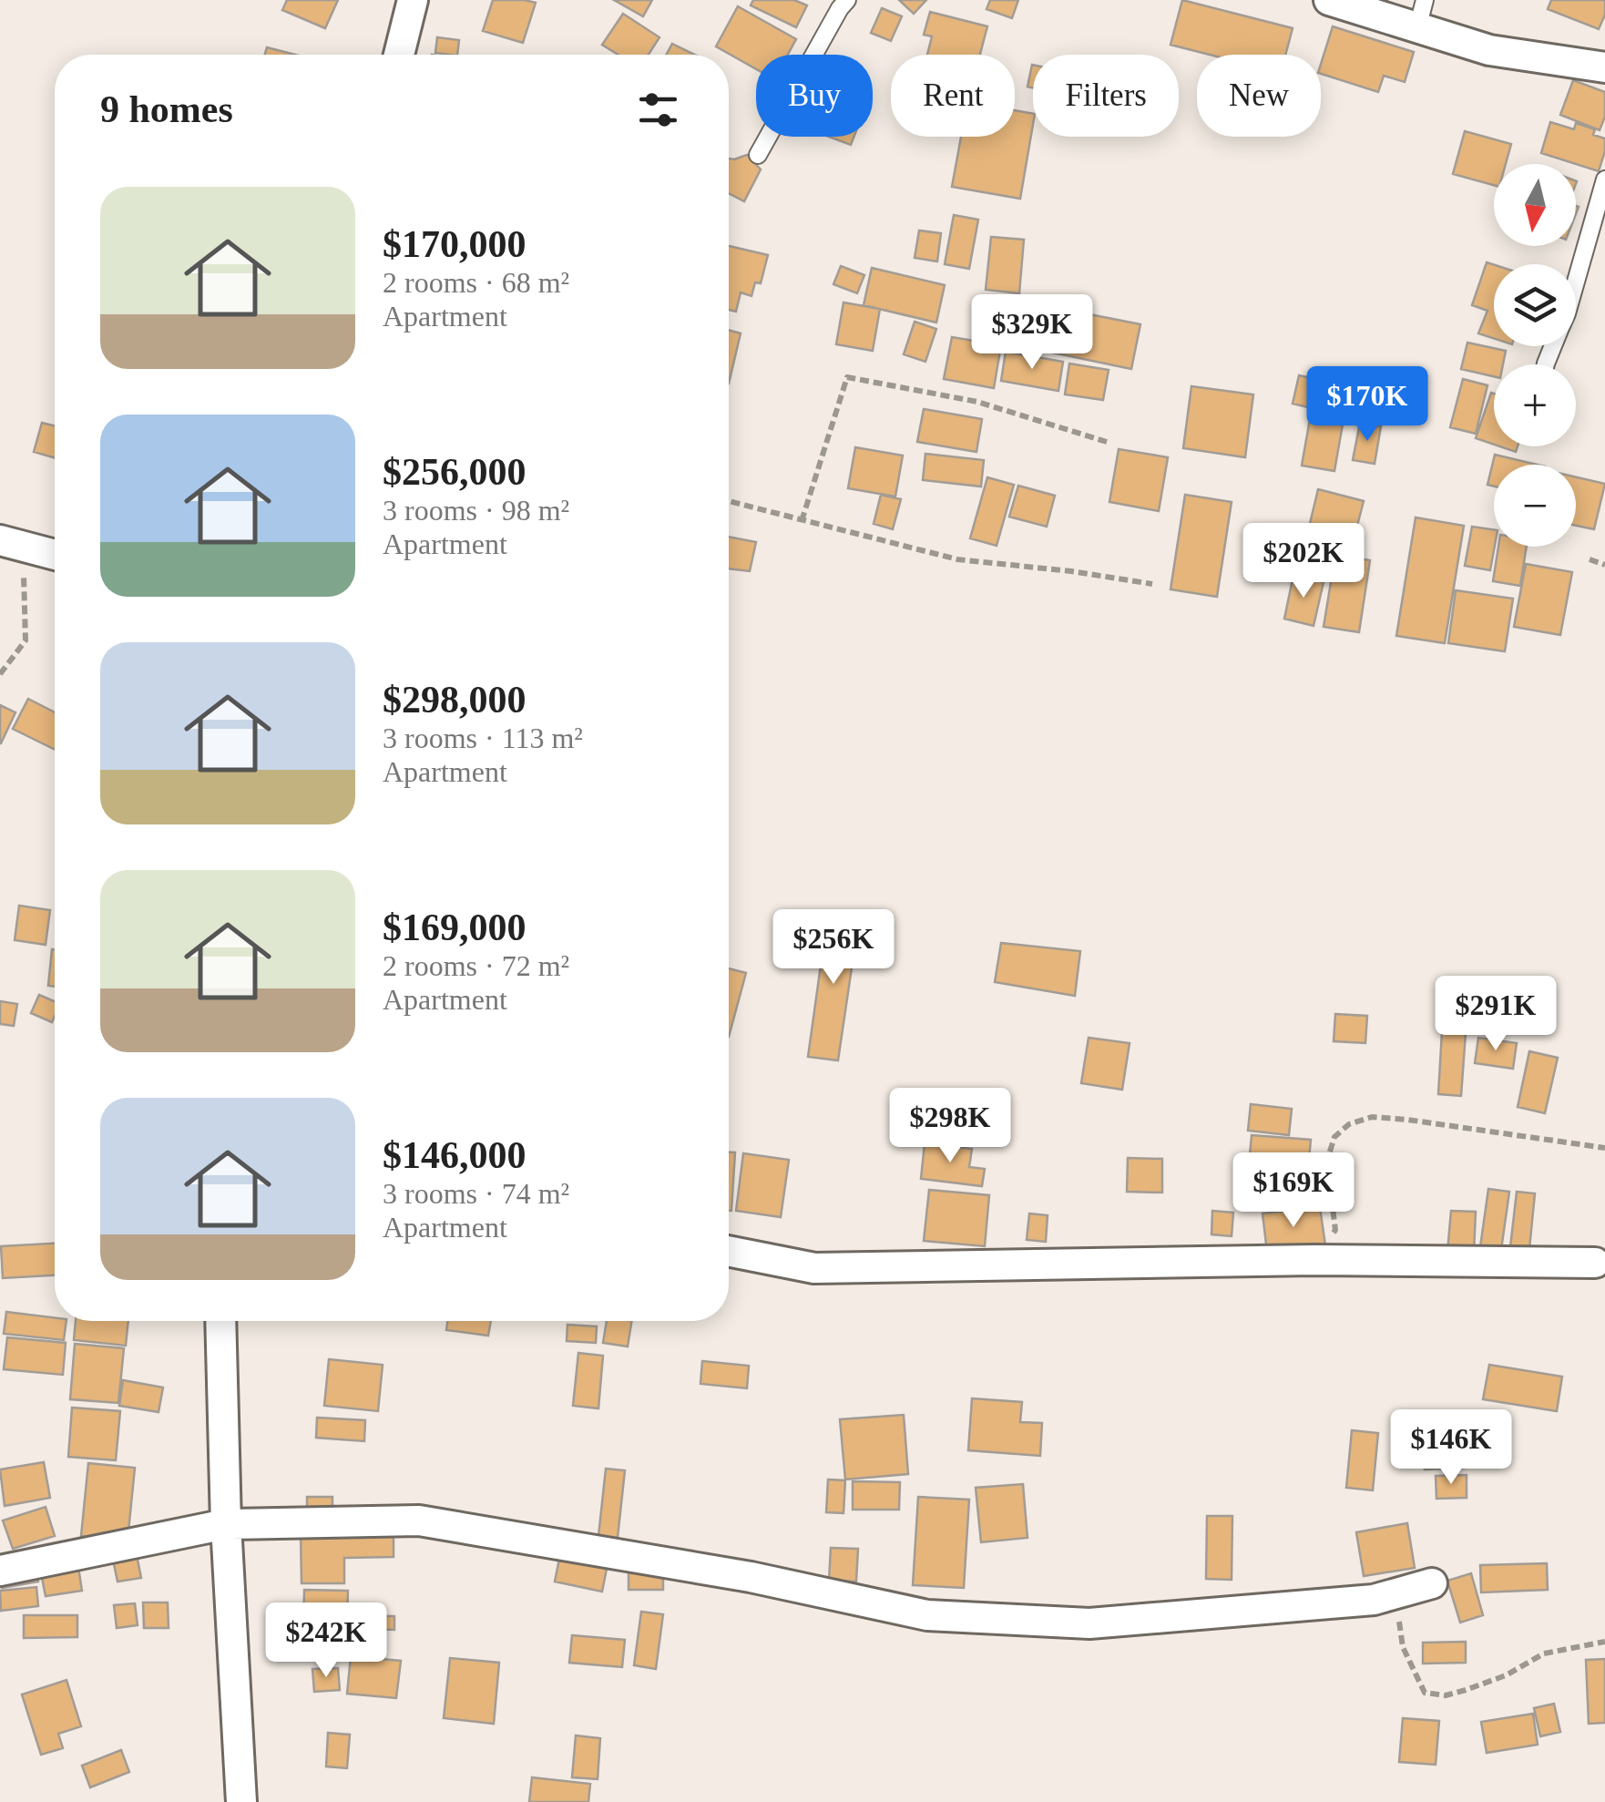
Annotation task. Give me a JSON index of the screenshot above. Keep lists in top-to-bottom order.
{
  "north": "bottom",
  "page": {
    "chip": [
      "Buy",
      "Rent",
      "Filters",
      "New"
    ],
    "heading": "9 homes",
    "map_buttons": ["+", "−"],
    "list": [
      {
        "name": "$170,000",
        "note": "2 rooms · 68 m² · Apartment"
      },
      {
        "name": "$256,000",
        "note": "3 rooms · 98 m² · Apartment"
      },
      {
        "name": "$298,000",
        "note": "3 rooms · 113 m² · Apartment"
      },
      {
        "name": "$169,000",
        "note": "2 rooms · 72 m² · Apartment"
      },
      {
        "name": "$146,000",
        "note": "3 rooms · 74 m² · Apartment"
      }
    ],
    "price": [
      "$329K",
      "$170K",
      "$202K",
      "$256K",
      "$291K",
      "$298K",
      "$169K",
      "$146K",
      "$242K"
    ]
  }
}
